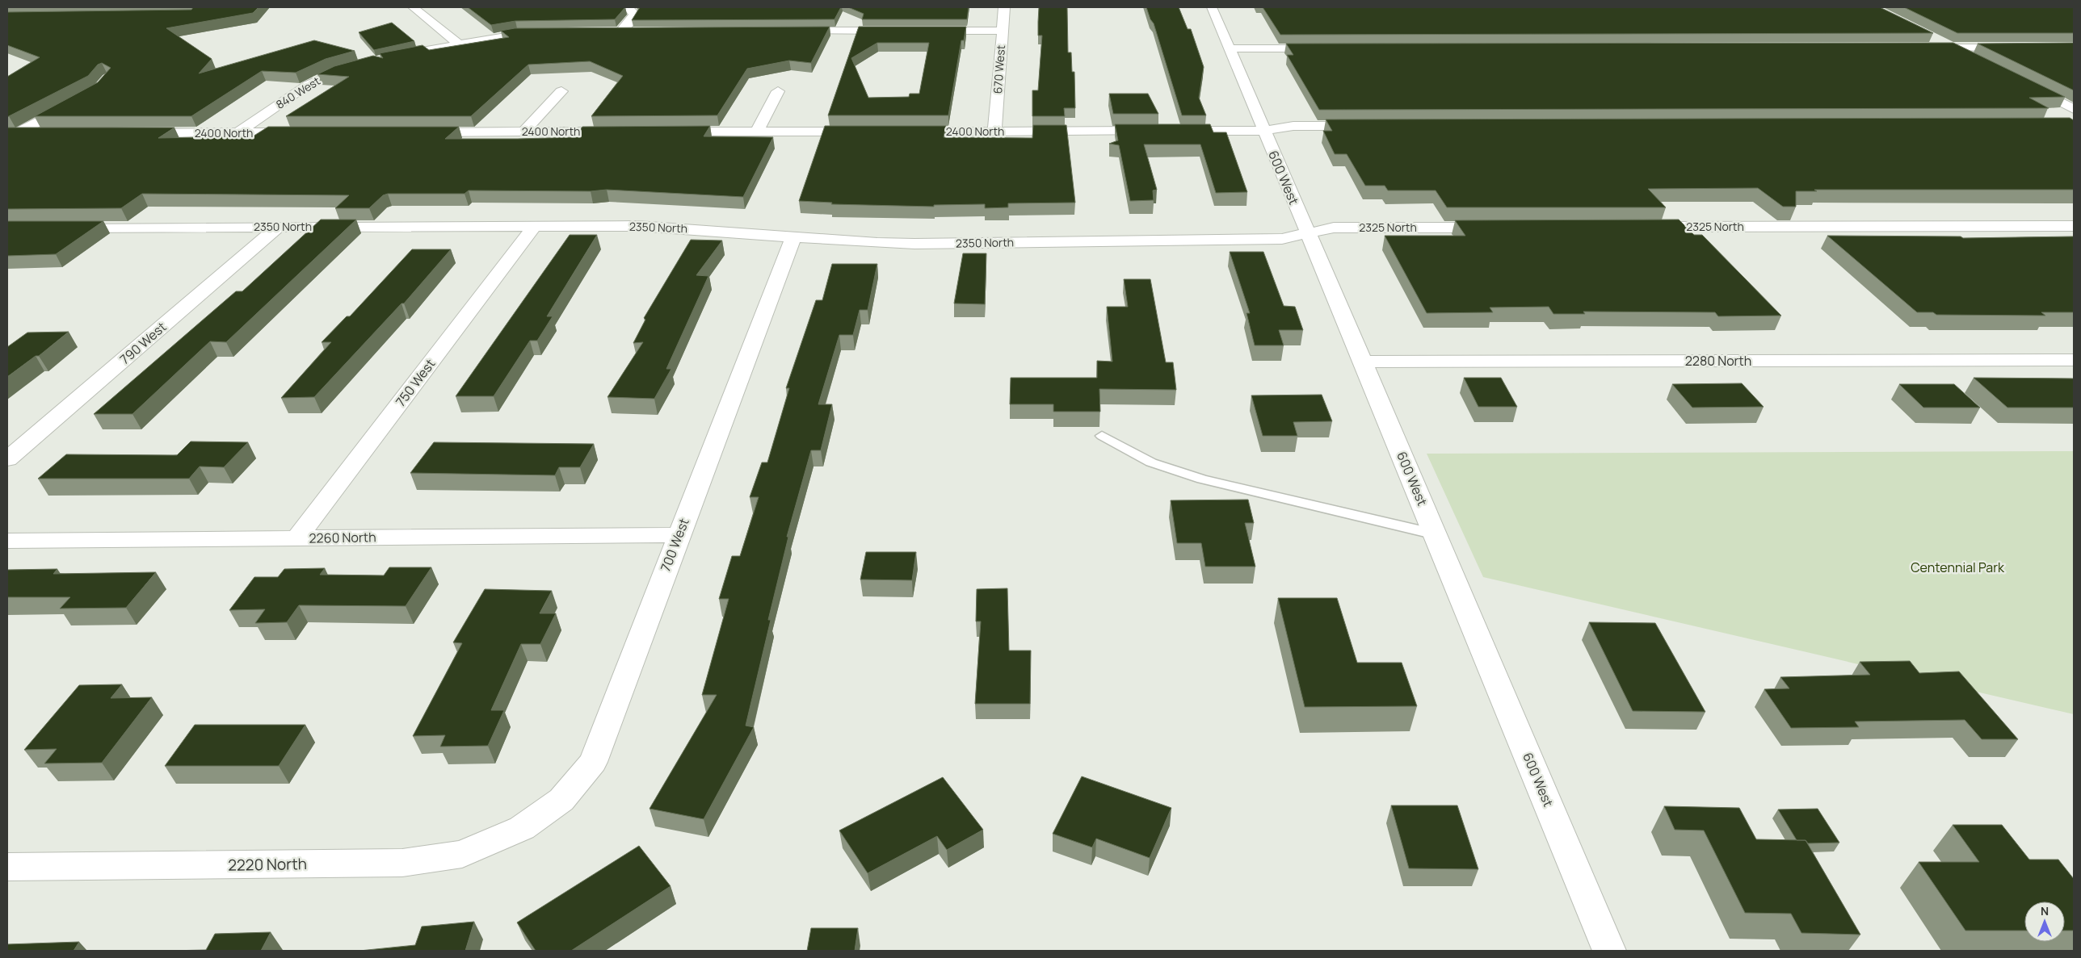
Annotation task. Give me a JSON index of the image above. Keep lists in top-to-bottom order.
{
  "streets": {
    "street": [
      "670 West",
      "840 West",
      "2400 North",
      "600 West",
      "2350 North",
      "2325 North",
      "790 West",
      "2280 North",
      "750 West",
      "2260 North",
      "700 West",
      "2220 North"
    ]
  },
  "crossings": [
    ["670 West", "2400 North"],
    ["840 West", "2400 North"],
    ["2400 North", "600 West"],
    ["600 West", "2350 North"],
    ["600 West", "2325 North"],
    ["600 West", "2280 North"],
    ["2350 North", "2325 North"],
    ["2350 North", "790 West"],
    ["2350 North", "750 West"],
    ["2350 North", "700 West"],
    ["750 West", "2260 North"],
    ["2260 North", "700 West"],
    ["700 West", "2220 North"]
  ],
  "parks": ["Centennial Park"],
  "north": "top"
}
